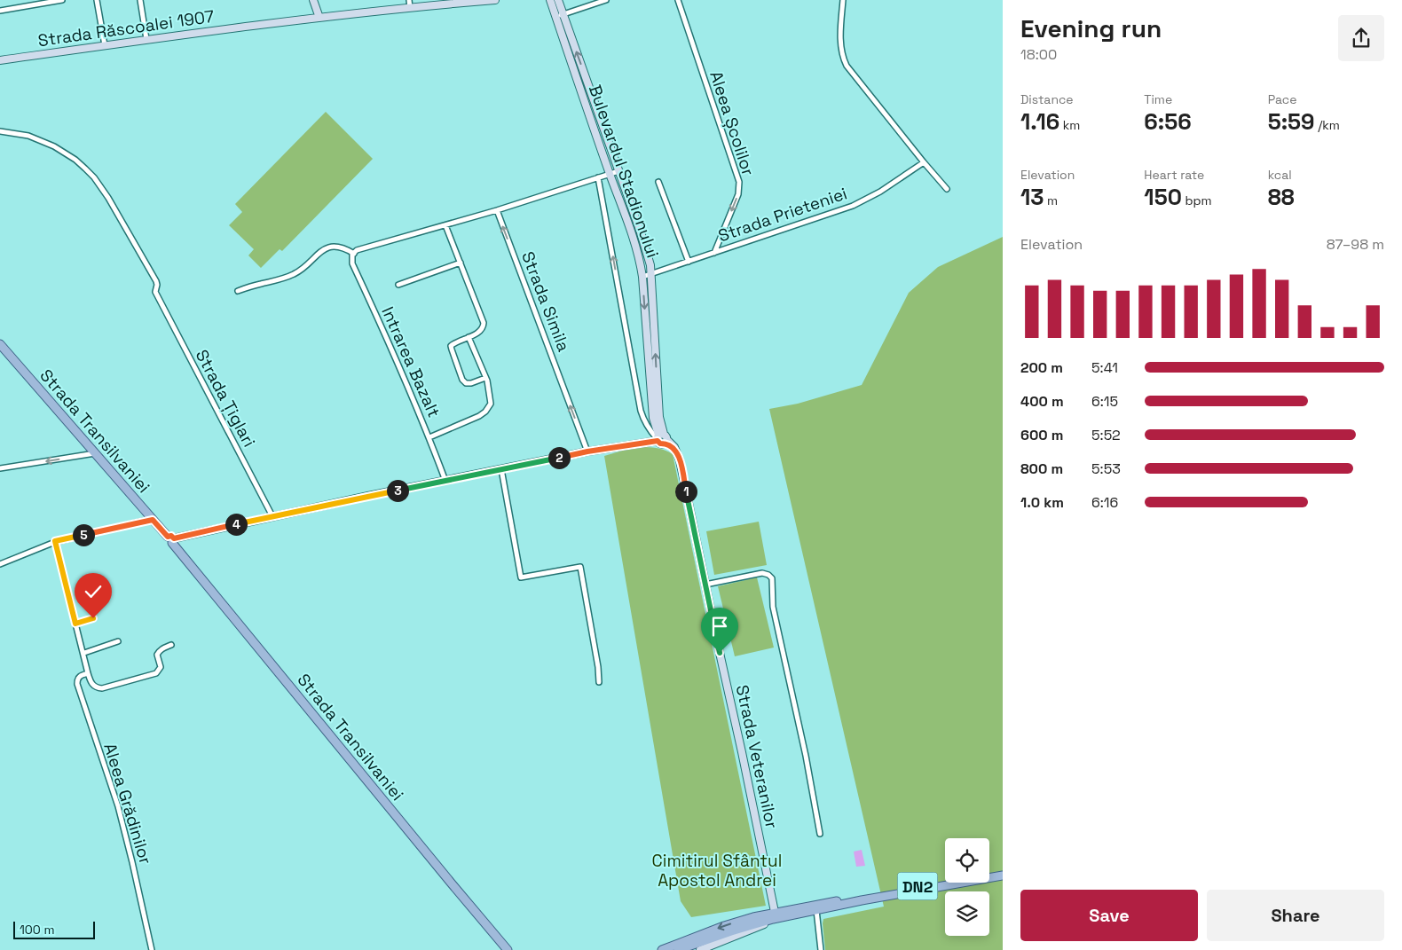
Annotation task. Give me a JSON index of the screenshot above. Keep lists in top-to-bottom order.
{
  "streets": {
    "main road": [
      "Strada Răscoalei 1907",
      "Bulevardul Stadionului",
      "Strada Transilvaniei",
      "Strada Veteranilor",
      "DN2"
    ],
    "street": [
      "Aleea Școlilor",
      "Strada Prieteniei",
      "Strada Simila",
      "Intrarea Bazalt",
      "Strada Țiglari",
      "Aleea Grădinilor"
    ]
  },
  "crossings": [
    ["Aleea Școlilor", "Strada Prieteniei"],
    ["Bulevardul Stadionului", "Strada Prieteniei"],
    ["Bulevardul Stadionului", "Strada Veteranilor"],
    ["Strada Veteranilor", "DN2"]
  ],
  "one_way": ["Aleea Școlilor", "Strada Simila"],
  "parks": ["Cimitirul Sfântul Apostol Andrei"],
  "scale_bar": "100 m",
  "page": {
    "heading": ["Evening run", "18:00"],
    "stats": [
      ["Distance", "1.16 km"],
      ["Time", "6:56"],
      ["Pace", "5:59 /km"],
      ["Elevation", "13 m"],
      ["Heart rate", "150 bpm"],
      ["kcal", "88"]
    ],
    "chart": ["Elevation", "87–98 m"],
    "list": [
      {
        "name": "200 m",
        "note": "5:41"
      },
      {
        "name": "400 m",
        "note": "6:15"
      },
      {
        "name": "600 m",
        "note": "5:52"
      },
      {
        "name": "800 m",
        "note": "5:53"
      },
      {
        "name": "1.0 km",
        "note": "6:16"
      }
    ],
    "pins": [
      "2",
      "3",
      "1",
      "4",
      "5"
    ],
    "buttons": ["Save", "Share"],
    "scale": "100 m"
  }
}
